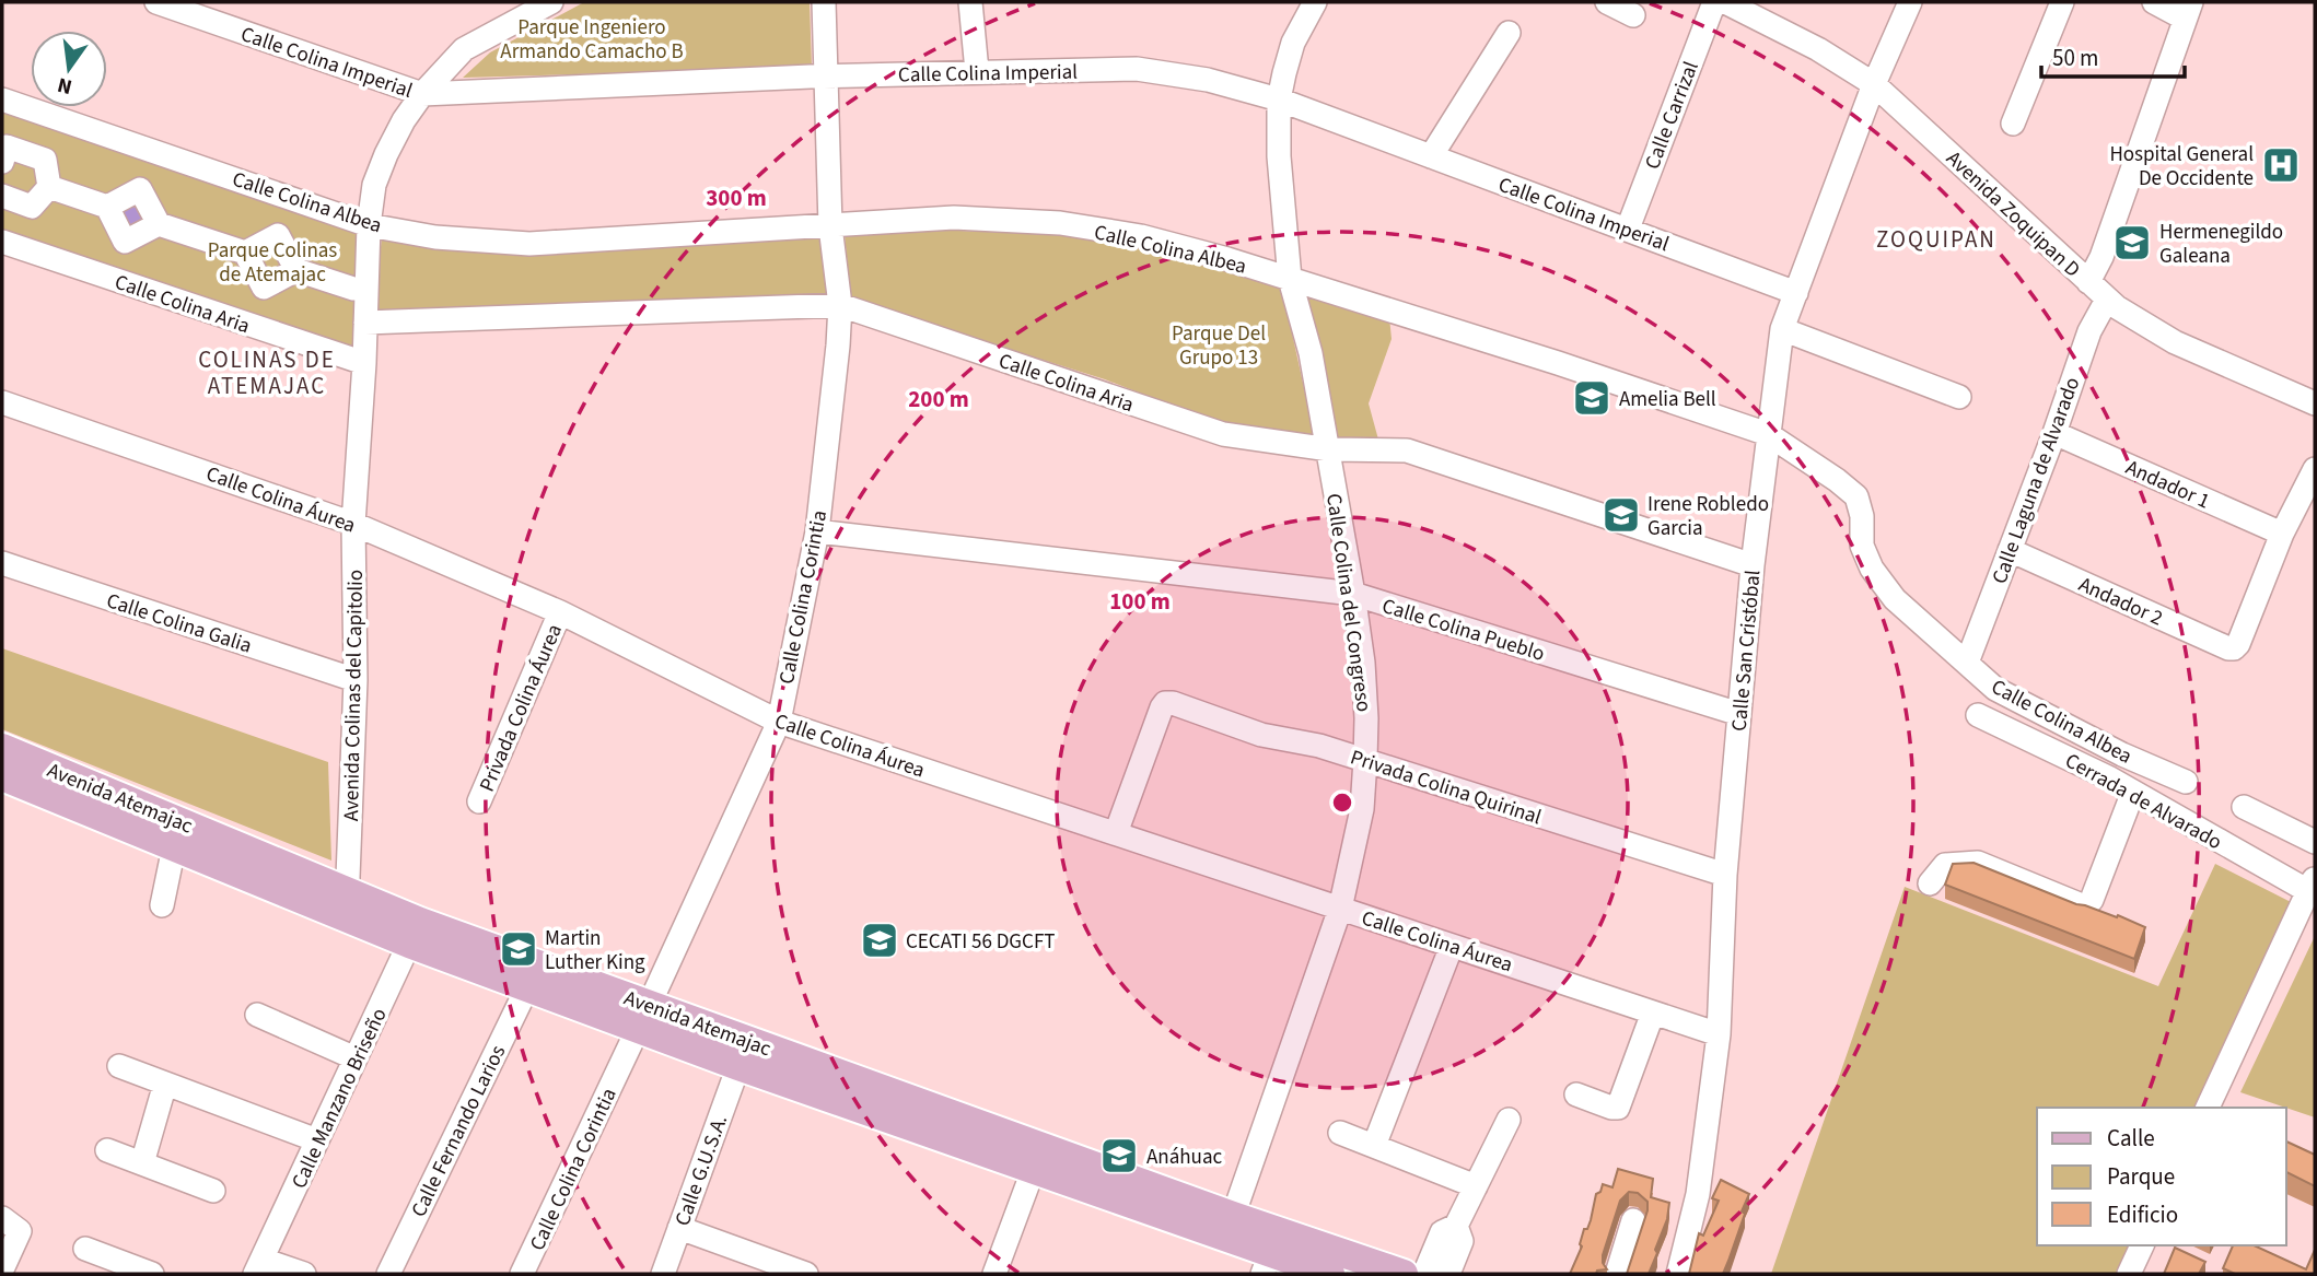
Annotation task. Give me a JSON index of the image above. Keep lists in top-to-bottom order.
{
  "streets": {
    "main road": ["Avenida Atemajac"],
    "street": [
      "Calle Colina Imperial",
      "Calle Carrizal",
      "Calle Colina Albea",
      "Avenida Zoquipan D",
      "Calle Colina Aria",
      "Calle Laguna de Alvarado",
      "Andador 1",
      "Calle Colina Áurea",
      "Calle Colina Corintia",
      "Andador 2",
      "Calle Colina del Congreso",
      "Calle Colina Galia",
      "Calle Colina Pueblo",
      "Calle San Cristóbal",
      "Avenida Colinas del Capitolio",
      "Privada Colina Áurea",
      "Privada Colina Quirinal",
      "Cerrada de Alvarado",
      "Calle Manzano Briseño",
      "Calle Fernando Larios",
      "Calle G.U.S.A."
    ]
  },
  "crossings": [
    ["Calle Colina Imperial", "Calle Carrizal"],
    ["Calle Colina Imperial", "Calle Colina Corintia"],
    ["Calle Colina Imperial", "Calle Colina del Congreso"],
    ["Calle Colina Imperial", "Calle San Cristóbal"],
    ["Calle Colina Imperial", "Avenida Colinas del Capitolio"],
    ["Calle Colina Albea", "Calle Laguna de Alvarado"],
    ["Calle Colina Albea", "Calle Colina Corintia"],
    ["Calle Colina Albea", "Calle Colina del Congreso"],
    ["Calle Colina Albea", "Calle San Cristóbal"],
    ["Calle Colina Albea", "Avenida Colinas del Capitolio"],
    ["Avenida Zoquipan D", "Calle Laguna de Alvarado"],
    ["Avenida Zoquipan D", "Calle San Cristóbal"],
    ["Calle Colina Aria", "Calle Colina Corintia"],
    ["Calle Colina Aria", "Calle Colina del Congreso"],
    ["Calle Colina Aria", "Calle San Cristóbal"],
    ["Calle Colina Aria", "Avenida Colinas del Capitolio"],
    ["Calle Laguna de Alvarado", "Andador 1"],
    ["Calle Laguna de Alvarado", "Andador 2"],
    ["Andador 1", "Andador 2"],
    ["Calle Colina Áurea", "Calle Colina Corintia"],
    ["Calle Colina Áurea", "Calle Colina del Congreso"],
    ["Calle Colina Áurea", "Calle San Cristóbal"],
    ["Calle Colina Áurea", "Avenida Colinas del Capitolio"],
    ["Calle Colina Áurea", "Privada Colina Áurea"],
    ["Calle Colina Áurea", "Privada Colina Quirinal"],
    ["Calle Colina Corintia", "Calle Colina Pueblo"],
    ["Calle Colina Corintia", "Avenida Atemajac"],
    ["Calle Colina del Congreso", "Calle Colina Pueblo"],
    ["Calle Colina del Congreso", "Privada Colina Quirinal"],
    ["Calle Colina del Congreso", "Avenida Atemajac"],
    ["Calle Colina Galia", "Avenida Colinas del Capitolio"],
    ["Calle Colina Pueblo", "Calle San Cristóbal"],
    ["Calle San Cristóbal", "Privada Colina Quirinal"],
    ["Avenida Colinas del Capitolio", "Avenida Atemajac"],
    ["Avenida Atemajac", "Calle Manzano Briseño"],
    ["Avenida Atemajac", "Calle Fernando Larios"],
    ["Avenida Atemajac", "Calle G.U.S.A."]
  ],
  "districts": ["ZOQUIPAN", "COLINAS DE ATEMAJAC"],
  "parks": ["Parque Ingeniero Armando Camacho B", "Parque Colinas de Atemajac", "Parque Del Grupo 13"],
  "places": {
    "hospital": ["Hospital General De Occidente"],
    "school or university": [
      "Hermenegildo Galeana",
      "Amelia Bell",
      "Irene Robledo Garcia",
      "CECATI 56 DGCFT",
      "Martin Luther King",
      "Anáhuac"
    ]
  },
  "legend": ["Calle", "Parque", "Edificio"],
  "scale_bar": "50 m",
  "north": "bottom",
  "rings": ["300 m", "200 m", "100 m"]
}
